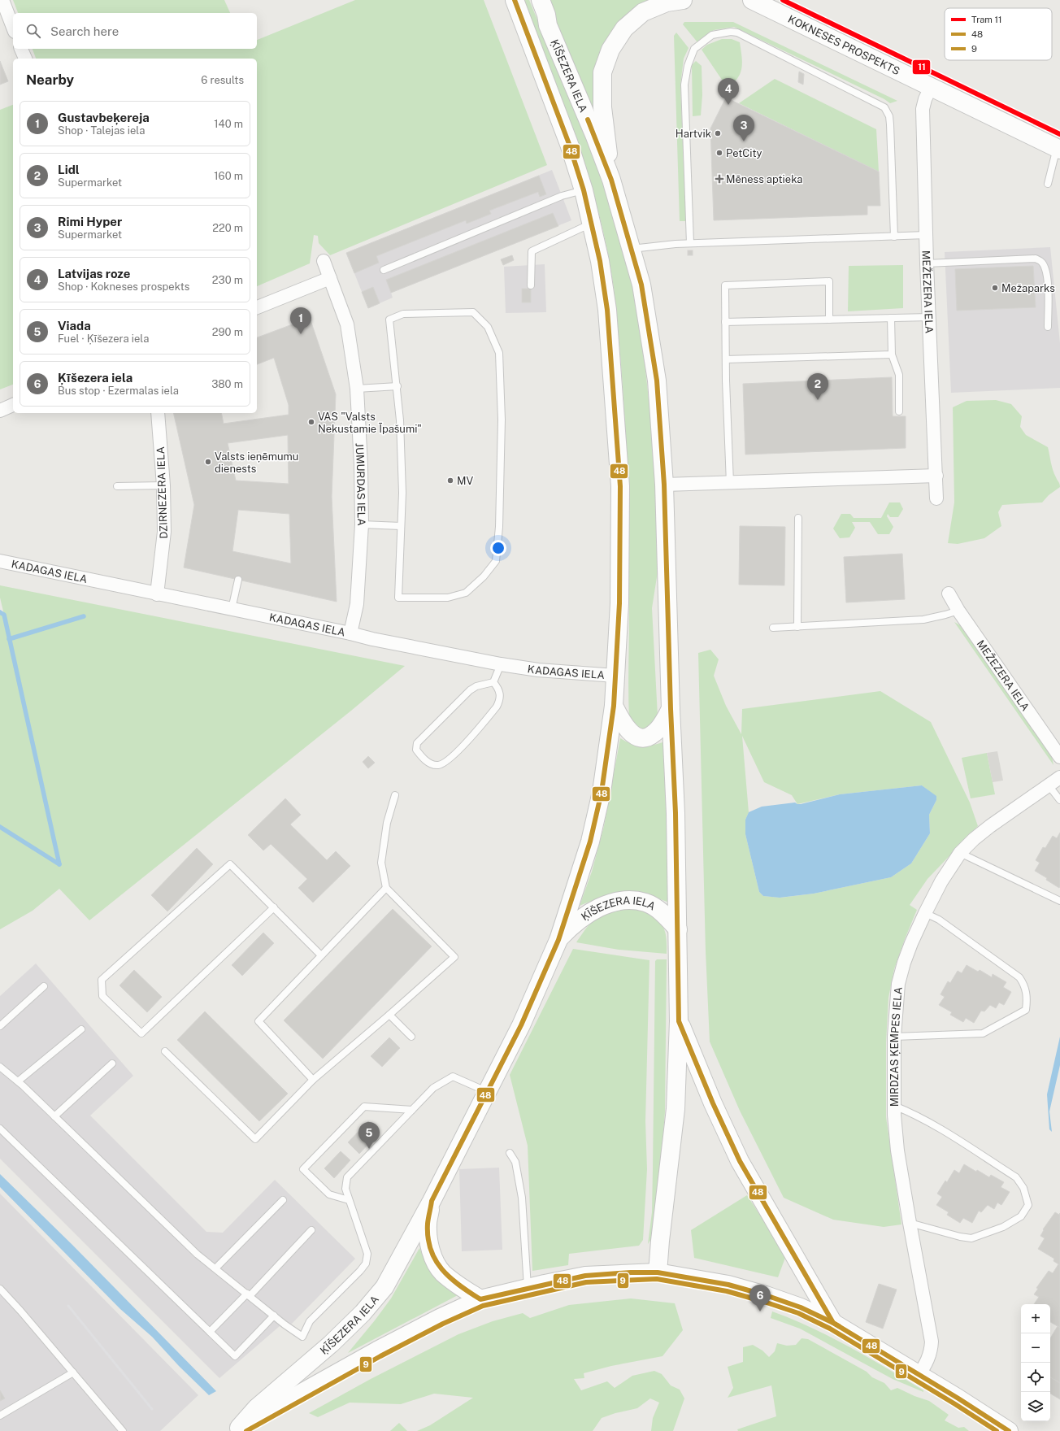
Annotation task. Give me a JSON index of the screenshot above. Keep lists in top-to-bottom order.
{
  "streets": {
    "street": [
      "KOKNESES PROSPEKTS",
      "ĶĪŠEZERA IELA",
      "MEŽEZERA IELA",
      "JUMURDAS IELA",
      "DZIRNEZERA IELA",
      "KADAGAS IELA",
      "MIRDZAS ĶEMPES IELA"
    ]
  },
  "crossings": [
    ["KOKNESES PROSPEKTS", "MEŽEZERA IELA"],
    ["ĶĪŠEZERA IELA", "KADAGAS IELA"],
    ["JUMURDAS IELA", "KADAGAS IELA"],
    ["DZIRNEZERA IELA", "KADAGAS IELA"]
  ],
  "places": {
    "other": [
      "Hartvik",
      "PetCity",
      "Mežaparks",
      "VAS \"Valsts Nekustamie Īpašumi\"",
      "Valsts ieņēmumu dienests",
      "MV"
    ],
    "health": ["Mēness aptieka"]
  },
  "lines": ["tram line 11", "transit line 48", "transit line 9"],
  "legend": ["Tram 11", "48", "9"],
  "page": {
    "search": "Search here",
    "heading": ["Nearby", "6 results"],
    "pins": [
      "4",
      "3",
      "1",
      "2",
      "5",
      "6"
    ],
    "list": [
      {
        "mark": "1",
        "name": "Gustavbeķereja",
        "note": "Shop · Talejas iela",
        "value": "140 m"
      },
      {
        "mark": "2",
        "name": "Lidl",
        "note": "Supermarket",
        "value": "160 m"
      },
      {
        "mark": "3",
        "name": "Rimi Hyper",
        "note": "Supermarket",
        "value": "220 m"
      },
      {
        "mark": "4",
        "name": "Latvijas roze",
        "note": "Shop · Kokneses prospekts",
        "value": "230 m"
      },
      {
        "mark": "5",
        "name": "Viada",
        "note": "Fuel · Ķīšezera iela",
        "value": "290 m"
      },
      {
        "mark": "6",
        "name": "Ķīšezera iela",
        "note": "Bus stop · Ezermalas iela",
        "value": "380 m"
      }
    ],
    "map_buttons": ["+", "−"]
  }
}
